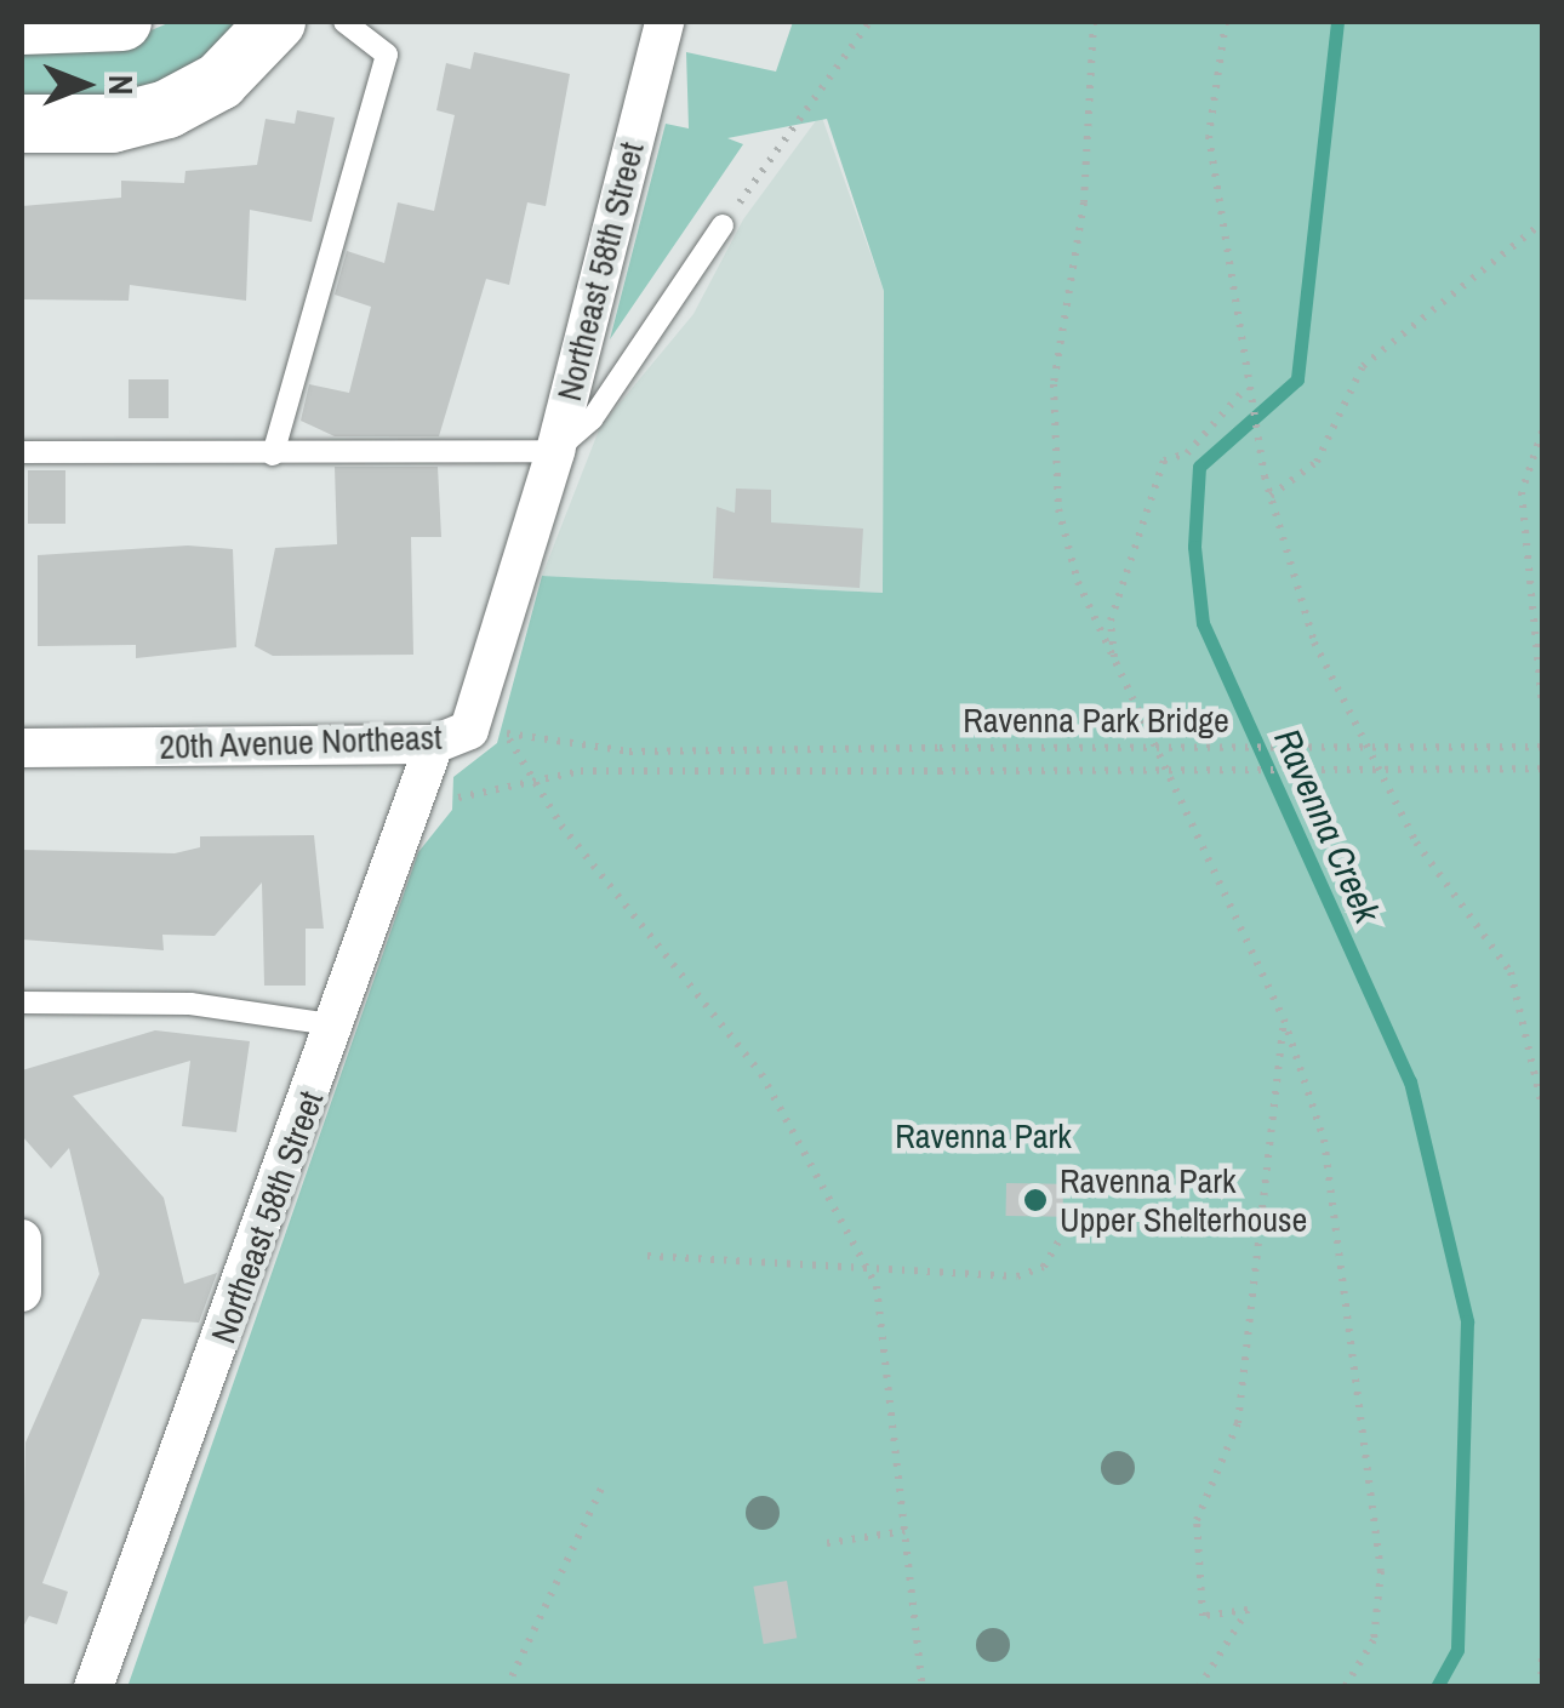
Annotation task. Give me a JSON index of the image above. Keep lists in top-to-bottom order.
{
  "streets": {
    "street": ["Northeast 58th Street", "20th Avenue Northeast"],
    "path": ["Ravenna Park Bridge"]
  },
  "crossings": [
    ["Northeast 58th Street", "Ravenna Park Bridge"],
    ["Northeast 58th Street", "20th Avenue Northeast"],
    ["Ravenna Park Bridge", "20th Avenue Northeast"]
  ],
  "water": ["Ravenna Creek"],
  "parks": ["Ravenna Park"],
  "places": ["Ravenna Park Upper Shelterhouse"],
  "north": "right"
}
